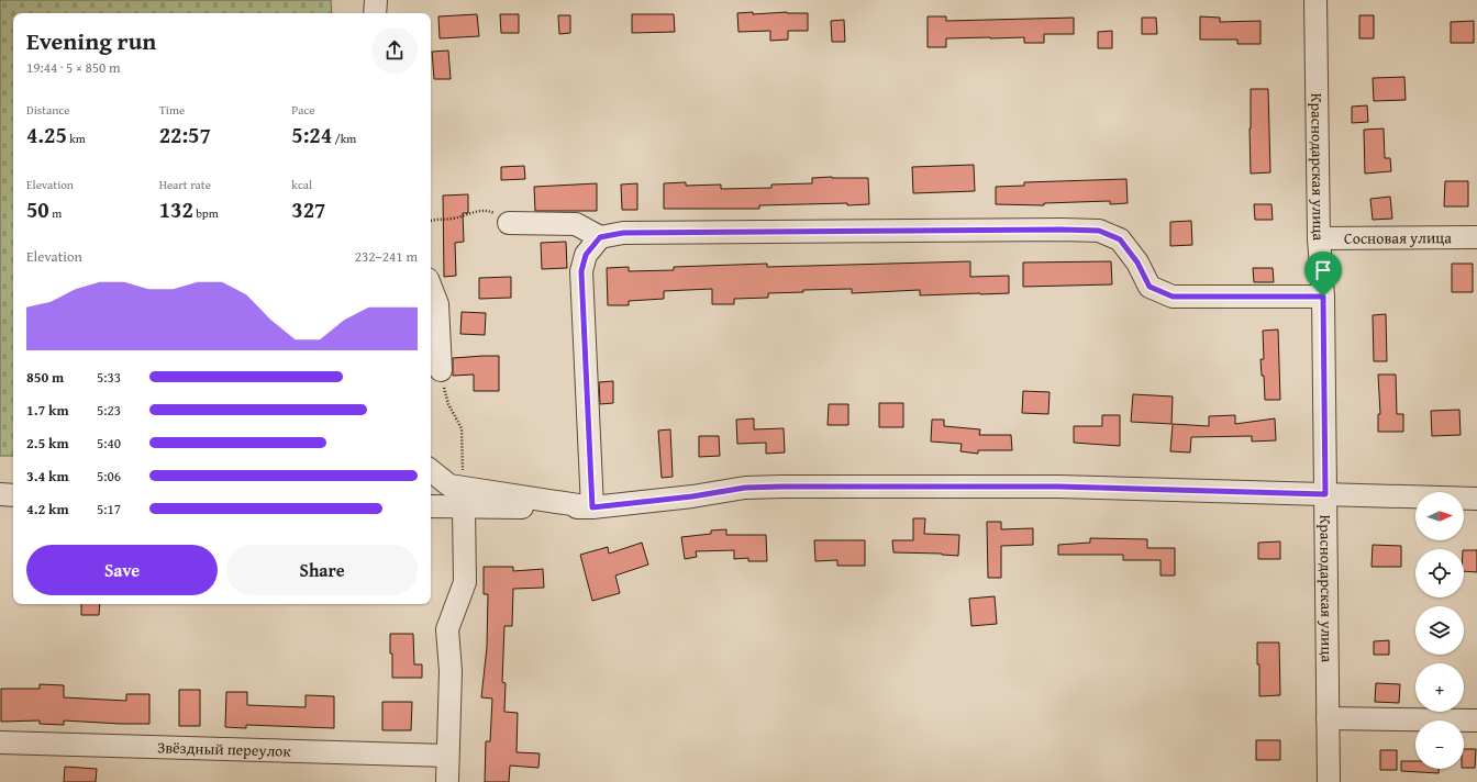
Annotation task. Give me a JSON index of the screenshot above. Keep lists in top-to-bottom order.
{
  "streets": {
    "street": ["Краснодарская улица", "Сосновая улица", "Звёздный переулок"]
  },
  "crossings": [
    ["Краснодарская улица", "Сосновая улица"]
  ],
  "north": "right",
  "page": {
    "heading": ["Evening run", "19:44 · 5 × 850 m"],
    "stats": [
      ["Distance", "4.25 km"],
      ["Time", "22:57"],
      ["Pace", "5:24 /km"],
      ["Elevation", "50 m"],
      ["Heart rate", "132 bpm"],
      ["kcal", "327"]
    ],
    "chart": ["Elevation", "232–241 m"],
    "list": [
      {
        "name": "850 m",
        "note": "5:33"
      },
      {
        "name": "1.7 km",
        "note": "5:23"
      },
      {
        "name": "2.5 km",
        "note": "5:40"
      },
      {
        "name": "3.4 km",
        "note": "5:06"
      },
      {
        "name": "4.2 km",
        "note": "5:17"
      }
    ],
    "map_buttons": ["+", "−"],
    "buttons": ["Save", "Share"]
  }
}
